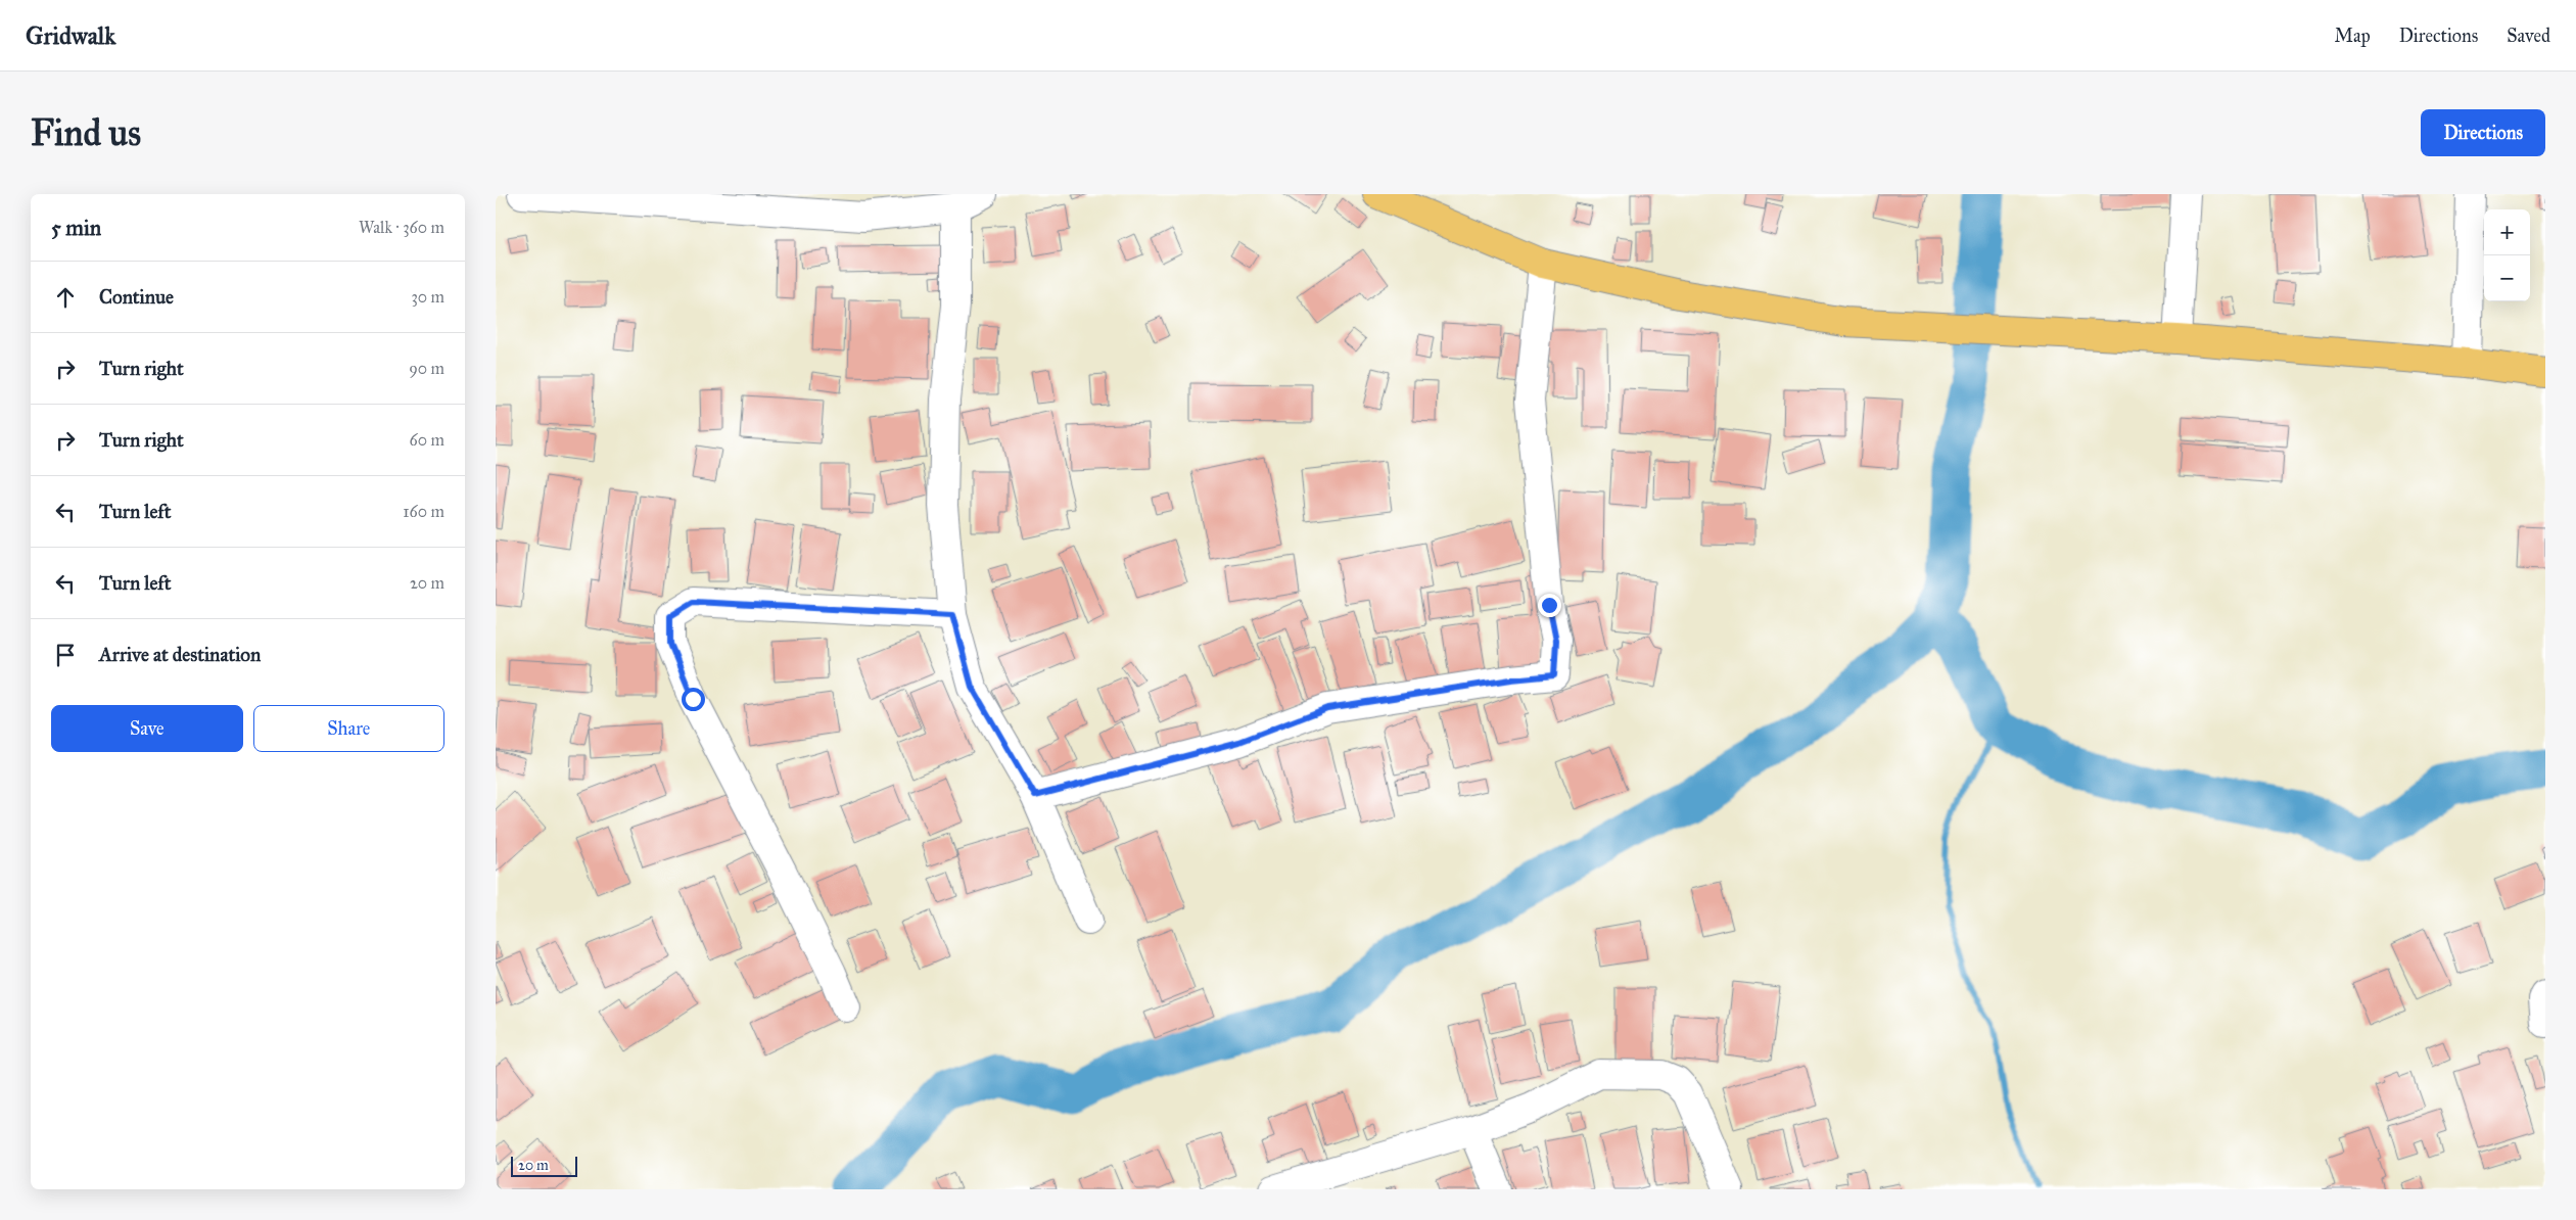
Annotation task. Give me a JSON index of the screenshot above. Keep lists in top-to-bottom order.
{
  "scale_bar": "20 m",
  "page": {
    "header": "Gridwalk",
    "nav": ["Map", "Directions", "Saved"],
    "buttons": [
      "Directions",
      ["Save", "Share"]
    ],
    "title": "Find us",
    "heading": ["5 min", "Walk · 360 m"],
    "map_buttons": ["+", "−"],
    "list": [
      ["Continue", "30 m"],
      ["Turn right", "90 m"],
      ["Turn right", "60 m"],
      ["Turn left", "160 m"],
      ["Turn left", "20 m"],
      "Arrive at destination"
    ],
    "scale": "20 m"
  }
}
